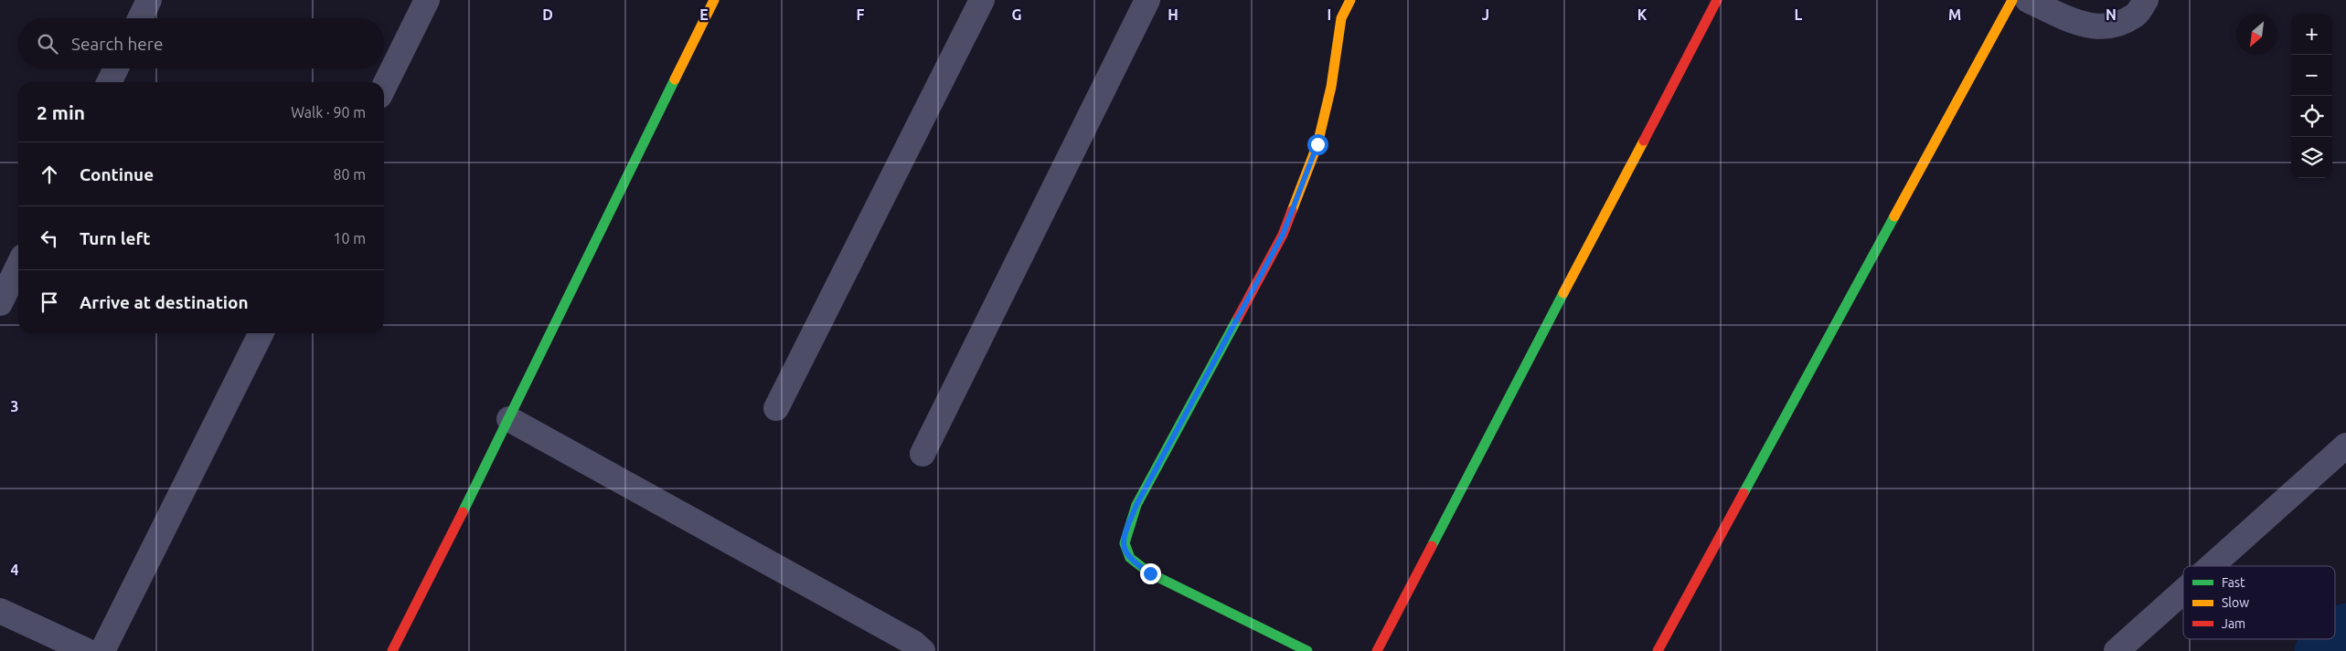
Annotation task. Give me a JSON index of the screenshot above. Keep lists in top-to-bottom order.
{
  "legend": ["Fast", "Slow", "Jam"],
  "north": "bottom left",
  "page": {
    "map_buttons": ["+", "−"],
    "search": "Search here",
    "heading": ["2 min", "Walk · 90 m"],
    "list": [
      ["Continue", "80 m"],
      ["Turn left", "10 m"],
      "Arrive at destination"
    ]
  },
  "grid": {
    "columns": [
      "D",
      "E",
      "F",
      "G",
      "H",
      "I",
      "J",
      "K",
      "L",
      "M",
      "N"
    ],
    "rows": ["3", "4"]
  }
}
